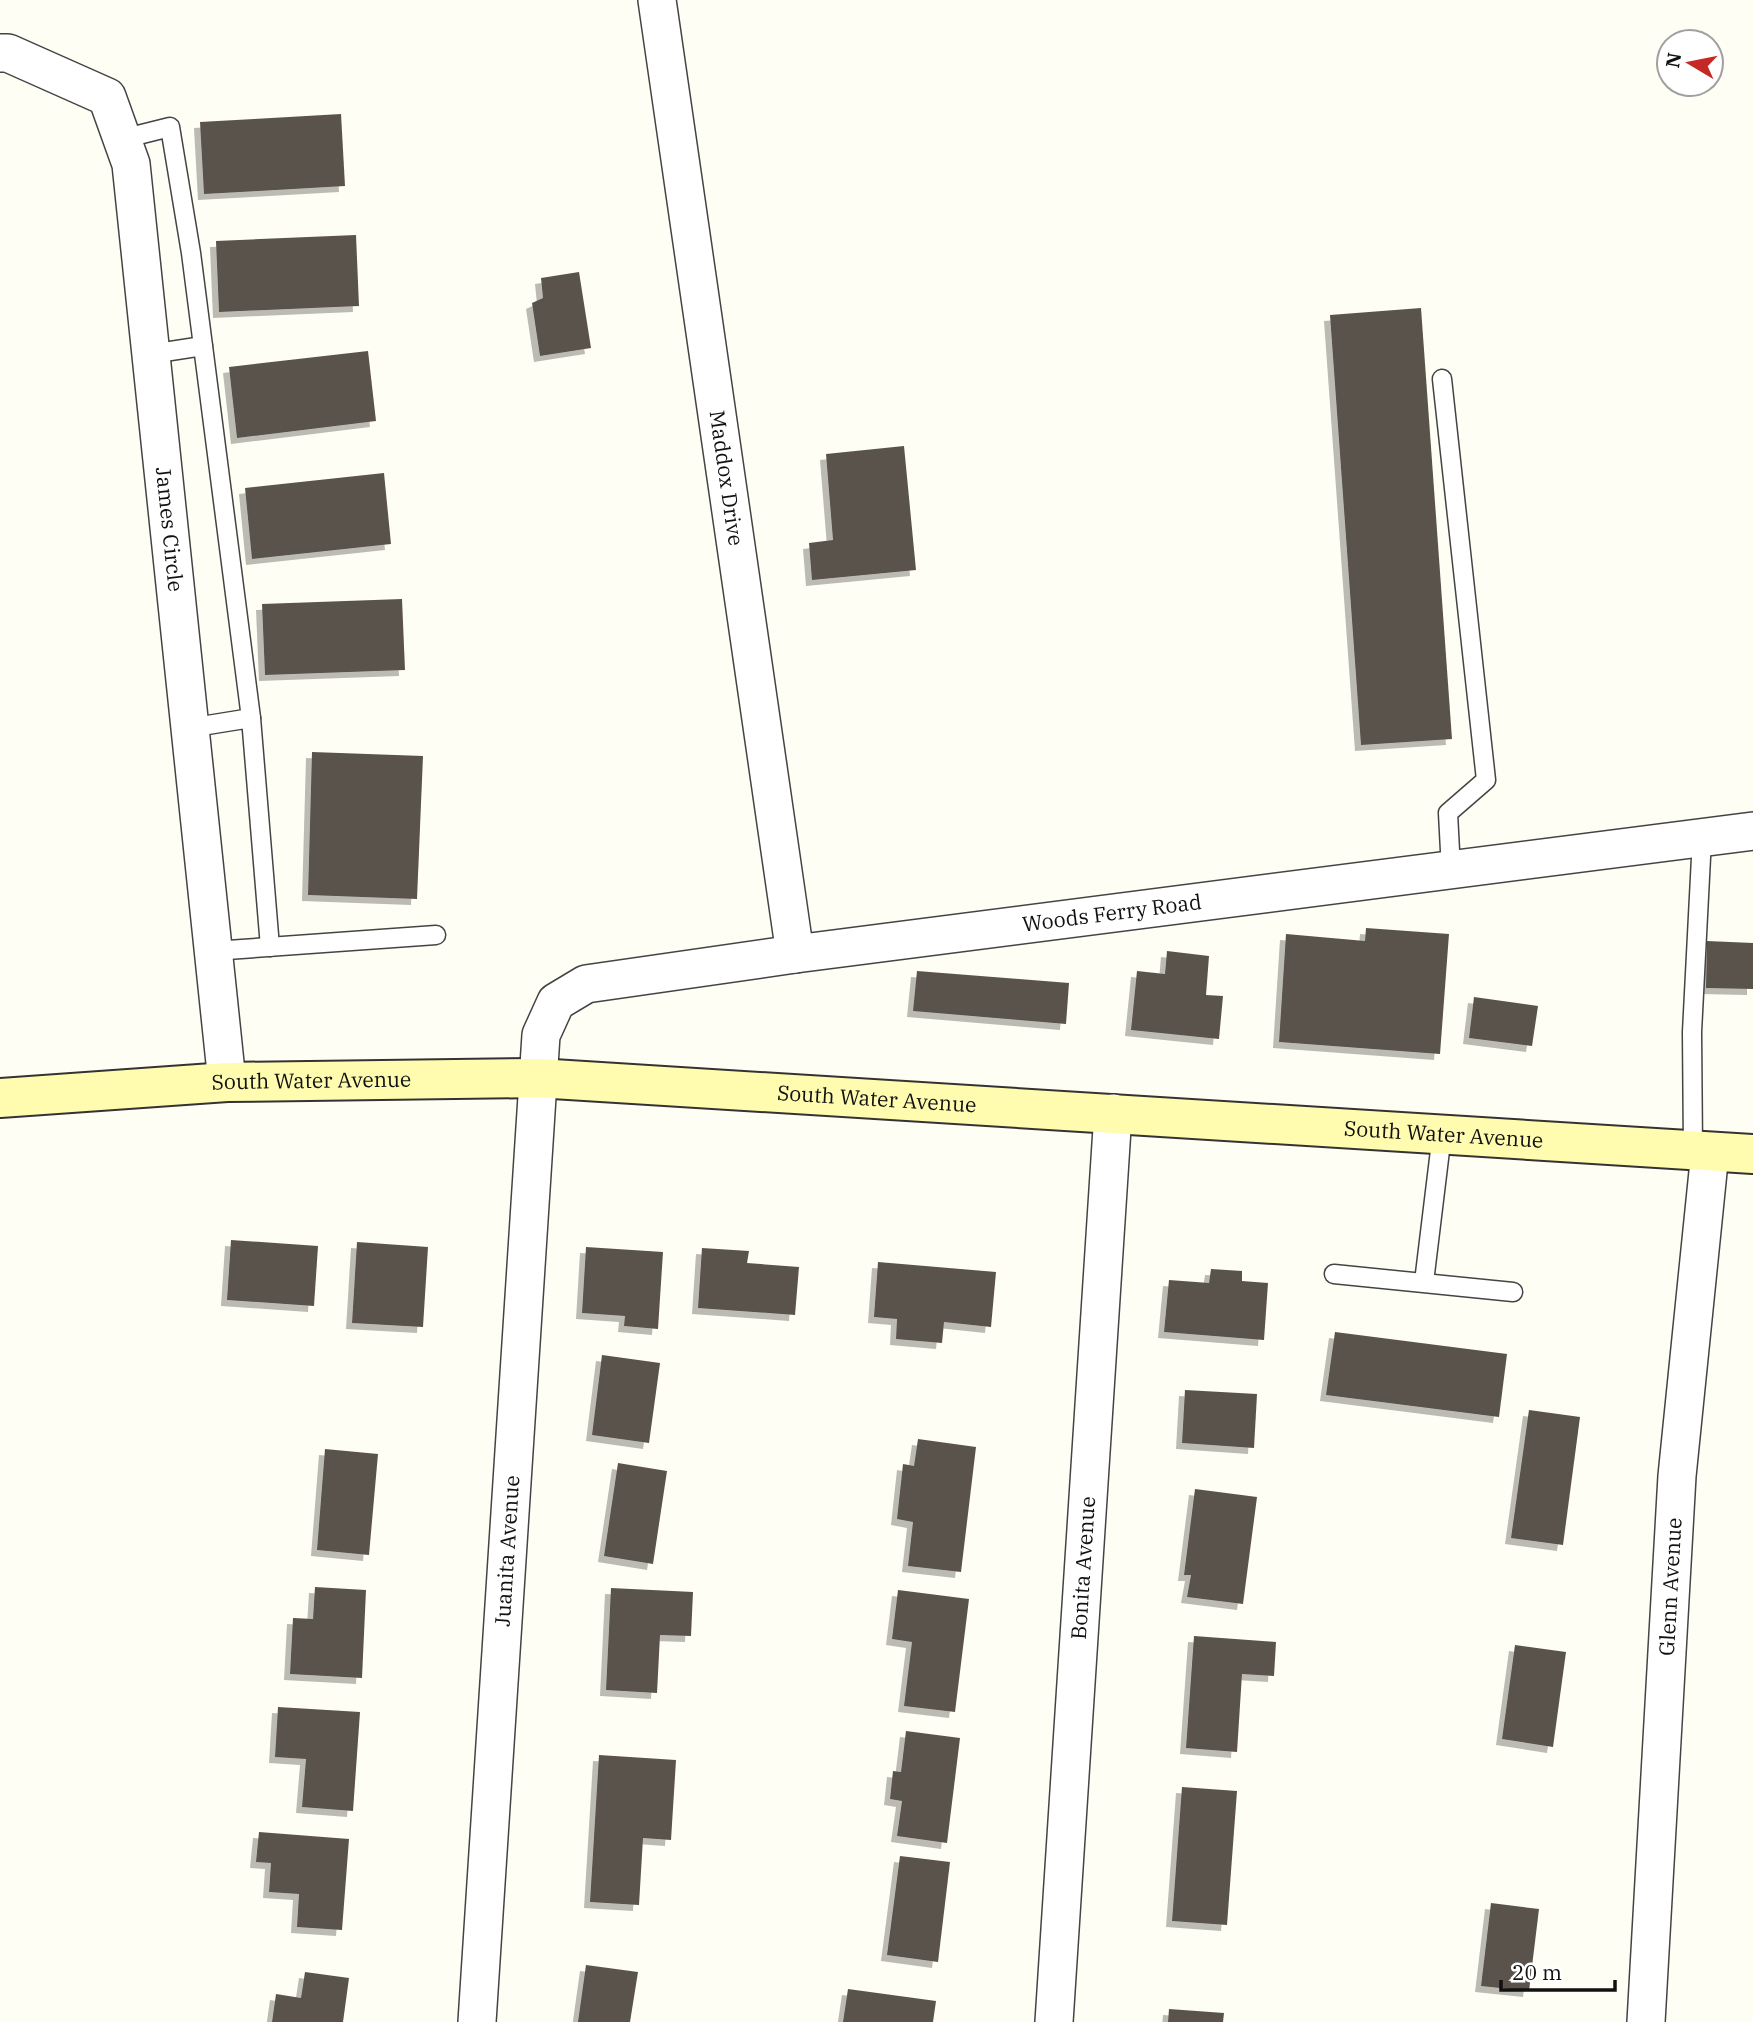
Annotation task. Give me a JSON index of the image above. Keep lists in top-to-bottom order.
{
  "streets": {
    "main road": ["South Water Avenue"],
    "street": [
      "Maddox Drive",
      "James Circle",
      "Woods Ferry Road",
      "Juanita Avenue",
      "Bonita Avenue",
      "Glenn Avenue"
    ]
  },
  "crossings": [
    ["Maddox Drive", "Woods Ferry Road"],
    ["James Circle", "South Water Avenue"],
    ["Woods Ferry Road", "South Water Avenue"],
    ["Woods Ferry Road", "Juanita Avenue"],
    ["South Water Avenue", "Juanita Avenue"],
    ["South Water Avenue", "Bonita Avenue"],
    ["South Water Avenue", "Glenn Avenue"]
  ],
  "scale_bar": "20 m",
  "north": "left"
}
